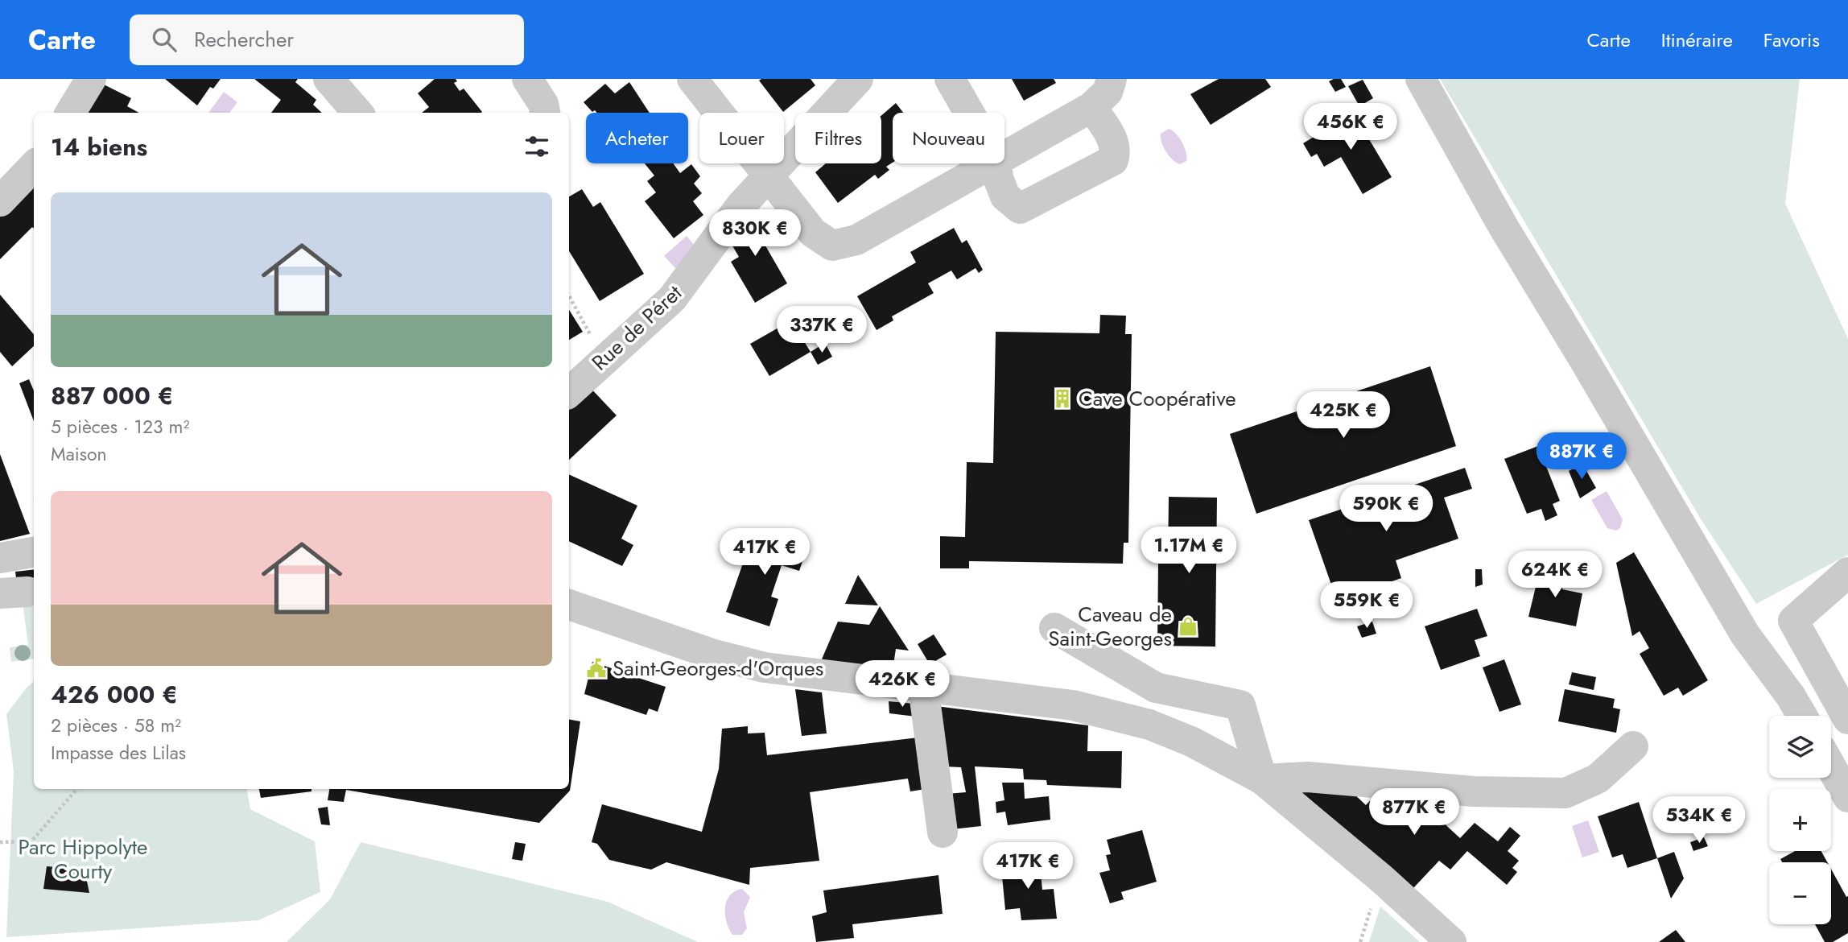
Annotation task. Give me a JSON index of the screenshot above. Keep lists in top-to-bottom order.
{
  "streets": {
    "street": ["Rue de Péret"]
  },
  "parks": ["Parc Hippolyte Courty"],
  "places": {
    "building": ["Cave Coopérative"],
    "shop": ["Caveau de Saint-Georges"],
    "public building": ["Saint-Georges-d'Orques"]
  },
  "page": {
    "header": "Carte",
    "search": "Rechercher",
    "nav": ["Carte", "Itinéraire", "Favoris"],
    "price": [
      "456K €",
      "830K €",
      "337K €",
      "425K €",
      "887K €",
      "590K €",
      "1.17M €",
      "417K €",
      "624K €",
      "559K €",
      "426K €",
      "877K €",
      "534K €",
      "417K €"
    ],
    "chip": [
      "Acheter",
      "Louer",
      "Filtres",
      "Nouveau"
    ],
    "heading": "14 biens",
    "list": [
      {
        "name": "887 000 €",
        "note": "5 pièces · 123 m² · Maison"
      },
      {
        "name": "426 000 €",
        "note": "2 pièces · 58 m² · Impasse des Lilas"
      }
    ],
    "map_buttons": ["+", "−"]
  }
}
